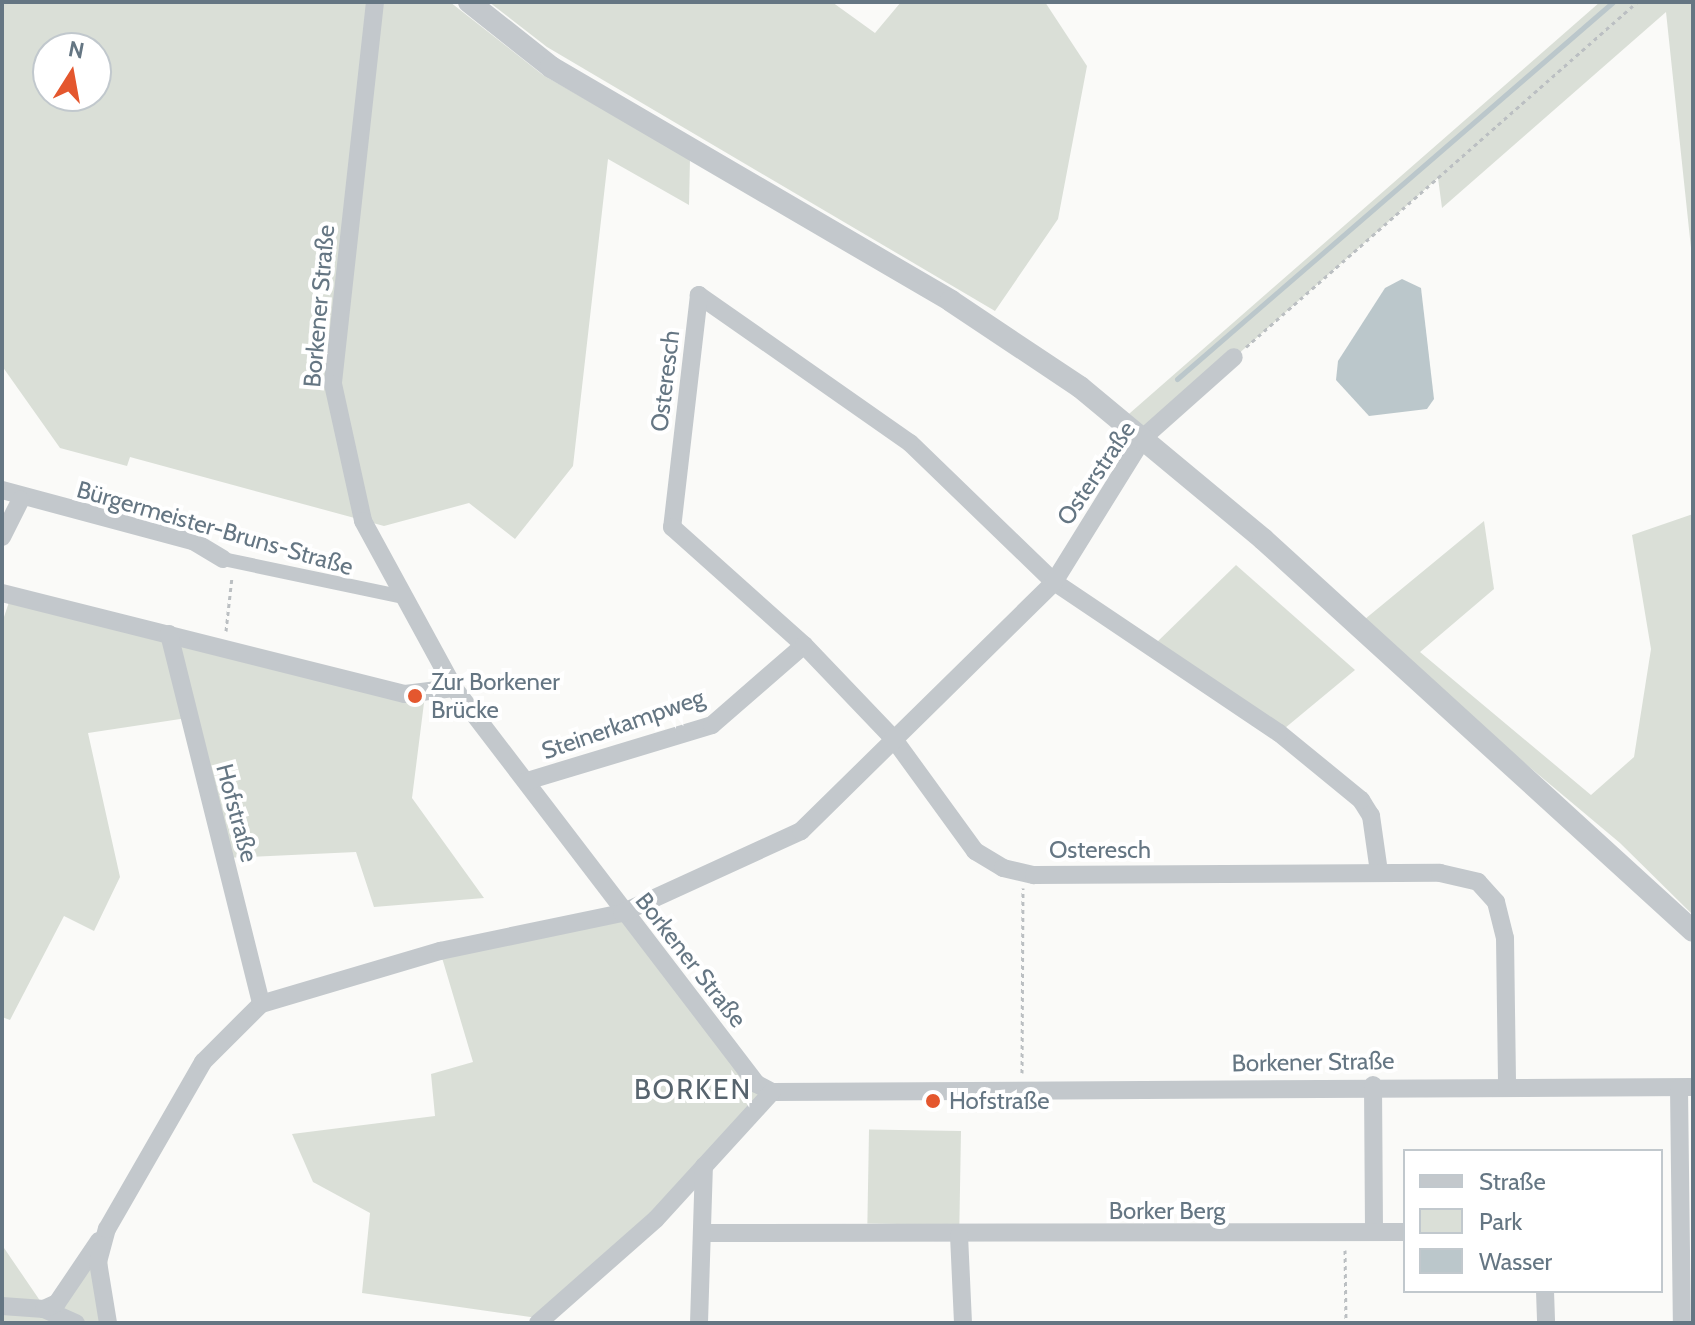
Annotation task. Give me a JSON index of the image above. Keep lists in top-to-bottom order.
{
  "streets": {
    "street": [
      "Borkener Straße",
      "Osteresch",
      "Osterstraße",
      "Bürgermeister-Bruns-Straße",
      "Steinerkampweg",
      "Hofstraße",
      "Borker Berg"
    ]
  },
  "crossings": [
    ["Borkener Straße", "Osteresch"],
    ["Borkener Straße", "Osterstraße"],
    ["Borkener Straße", "Bürgermeister-Bruns-Straße"],
    ["Borkener Straße", "Steinerkampweg"],
    ["Osteresch", "Osterstraße"],
    ["Osteresch", "Steinerkampweg"]
  ],
  "districts": ["BORKEN"],
  "places": ["Zur Borkener Brücke", "Hofstraße"],
  "legend": ["Straße", "Park", "Wasser"],
  "north": "top"
}
